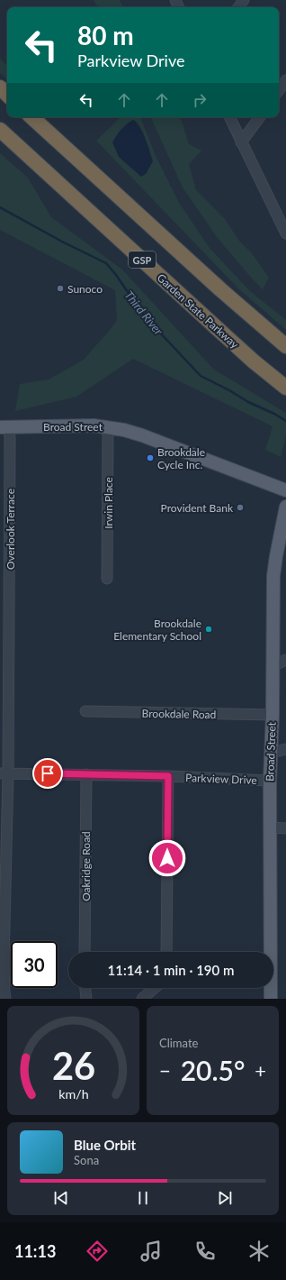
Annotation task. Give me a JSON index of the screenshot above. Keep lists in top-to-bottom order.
{
  "streets": {
    "highway": ["GSP", "Garden State Parkway"],
    "main road": ["Broad Street"],
    "street": [
      "Irwin Place",
      "Overlook Terrace",
      "Brookdale Road",
      "Parkview Drive",
      "Oakridge Road"
    ]
  },
  "crossings": [
    ["Broad Street", "Irwin Place"],
    ["Broad Street", "Overlook Terrace"],
    ["Broad Street", "Brookdale Road"],
    ["Broad Street", "Parkview Drive"],
    ["Overlook Terrace", "Parkview Drive"],
    ["Parkview Drive", "Oakridge Road"]
  ],
  "water": ["Third River"],
  "places": [
    "Sunoco",
    "Brookdale Cycle Inc.",
    "Provident Bank",
    "Brookdale Elementary School"
  ],
  "page": {
    "turn": ["80 m", "Parkview Drive"],
    "limit": "30",
    "trip": "11:14 · 1 min · 190 m",
    "tile": "Climate",
    "heat": ["−", "20.5°", "+"],
    "song": ["Blue Orbit", "Sona"],
    "tabs": "11:13",
    "gauge": ["26", "km/h"]
  }
}
